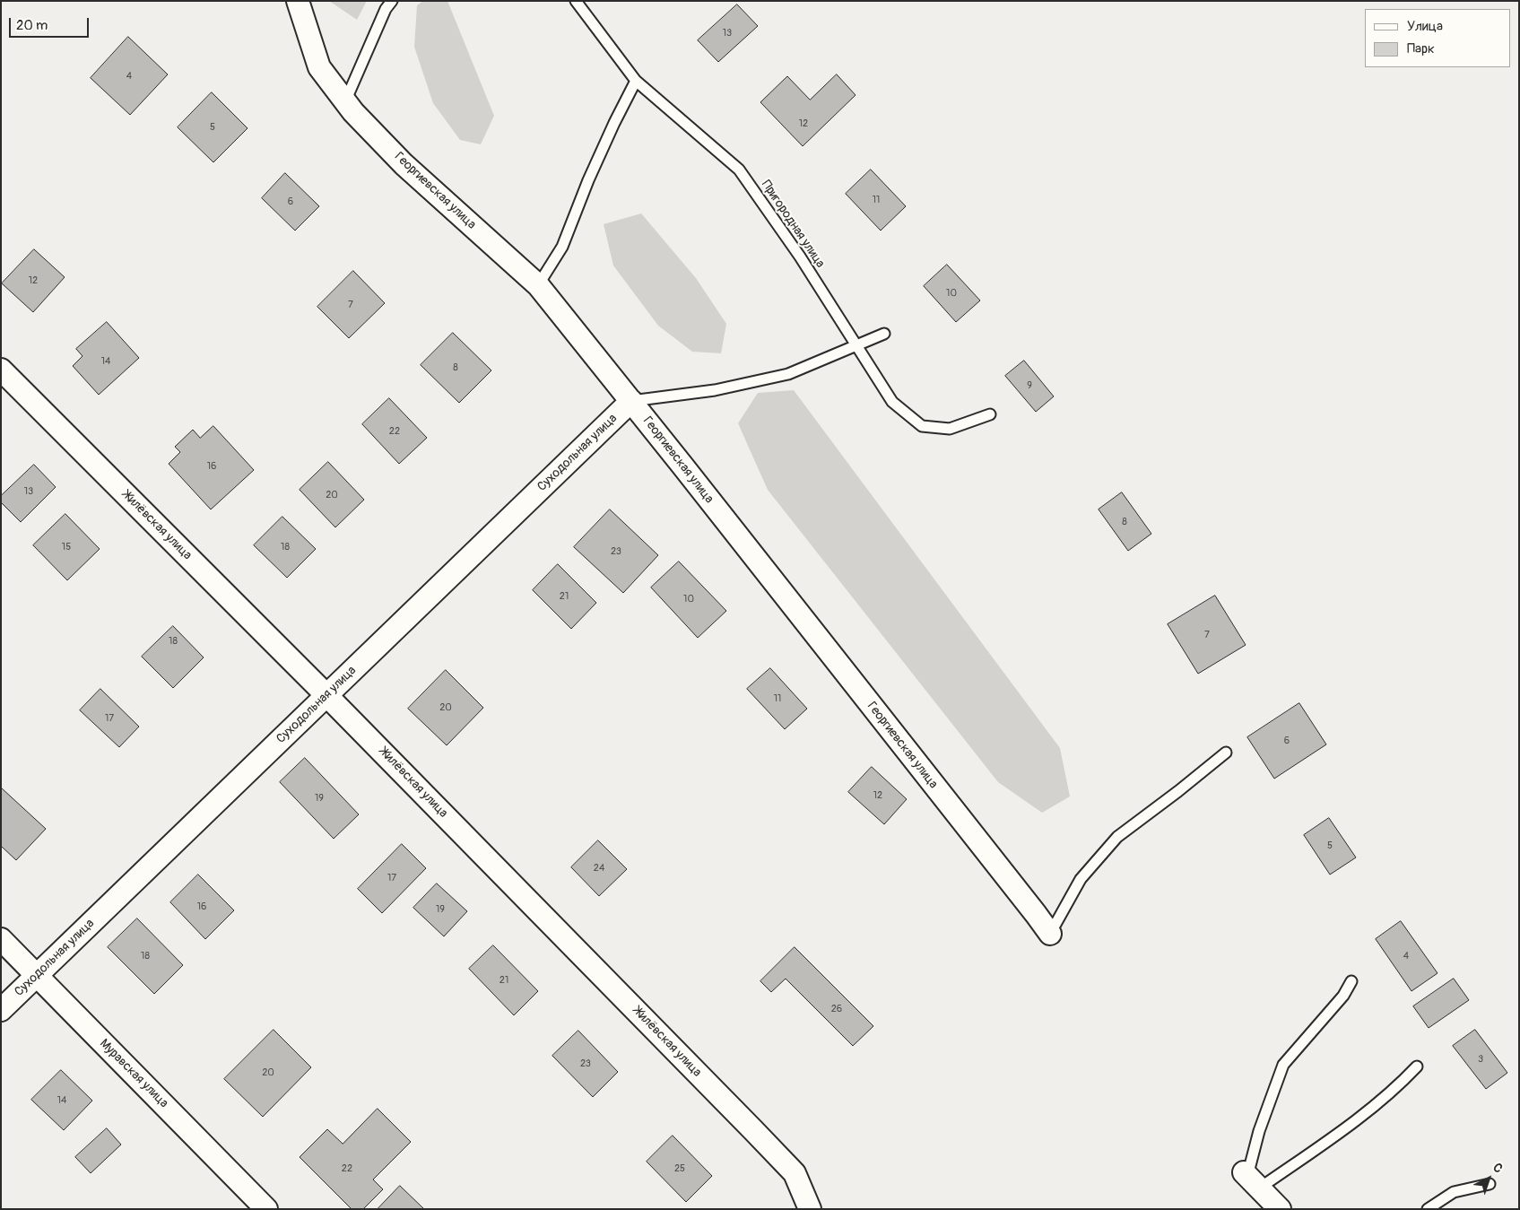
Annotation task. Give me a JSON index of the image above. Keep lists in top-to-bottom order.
{
  "streets": {
    "street": [
      "Георгиевская улица",
      "Суходольная улица",
      "Жилёвская улица",
      "Муравская улица"
    ],
    "lane": ["Пригородная улица"]
  },
  "crossings": [
    ["Георгиевская улица", "Суходольная улица"],
    ["Суходольная улица", "Жилёвская улица"],
    ["Суходольная улица", "Муравская улица"]
  ],
  "house_numbers": [
    "13",
    "4",
    "12",
    "5",
    "11",
    "6",
    "12",
    "10",
    "7",
    "14",
    "8",
    "9",
    "22",
    "16",
    "13",
    "20",
    "8",
    "15",
    "18",
    "23",
    "21",
    "10",
    "7",
    "18",
    "11",
    "20",
    "17",
    "6",
    "12",
    "19",
    "5",
    "24",
    "17",
    "16",
    "19",
    "18",
    "4",
    "21",
    "26",
    "3",
    "23",
    "20",
    "14",
    "22",
    "25"
  ],
  "legend": ["Улица", "Парк"],
  "scale_bar": "20 m",
  "north": "top right"
}
